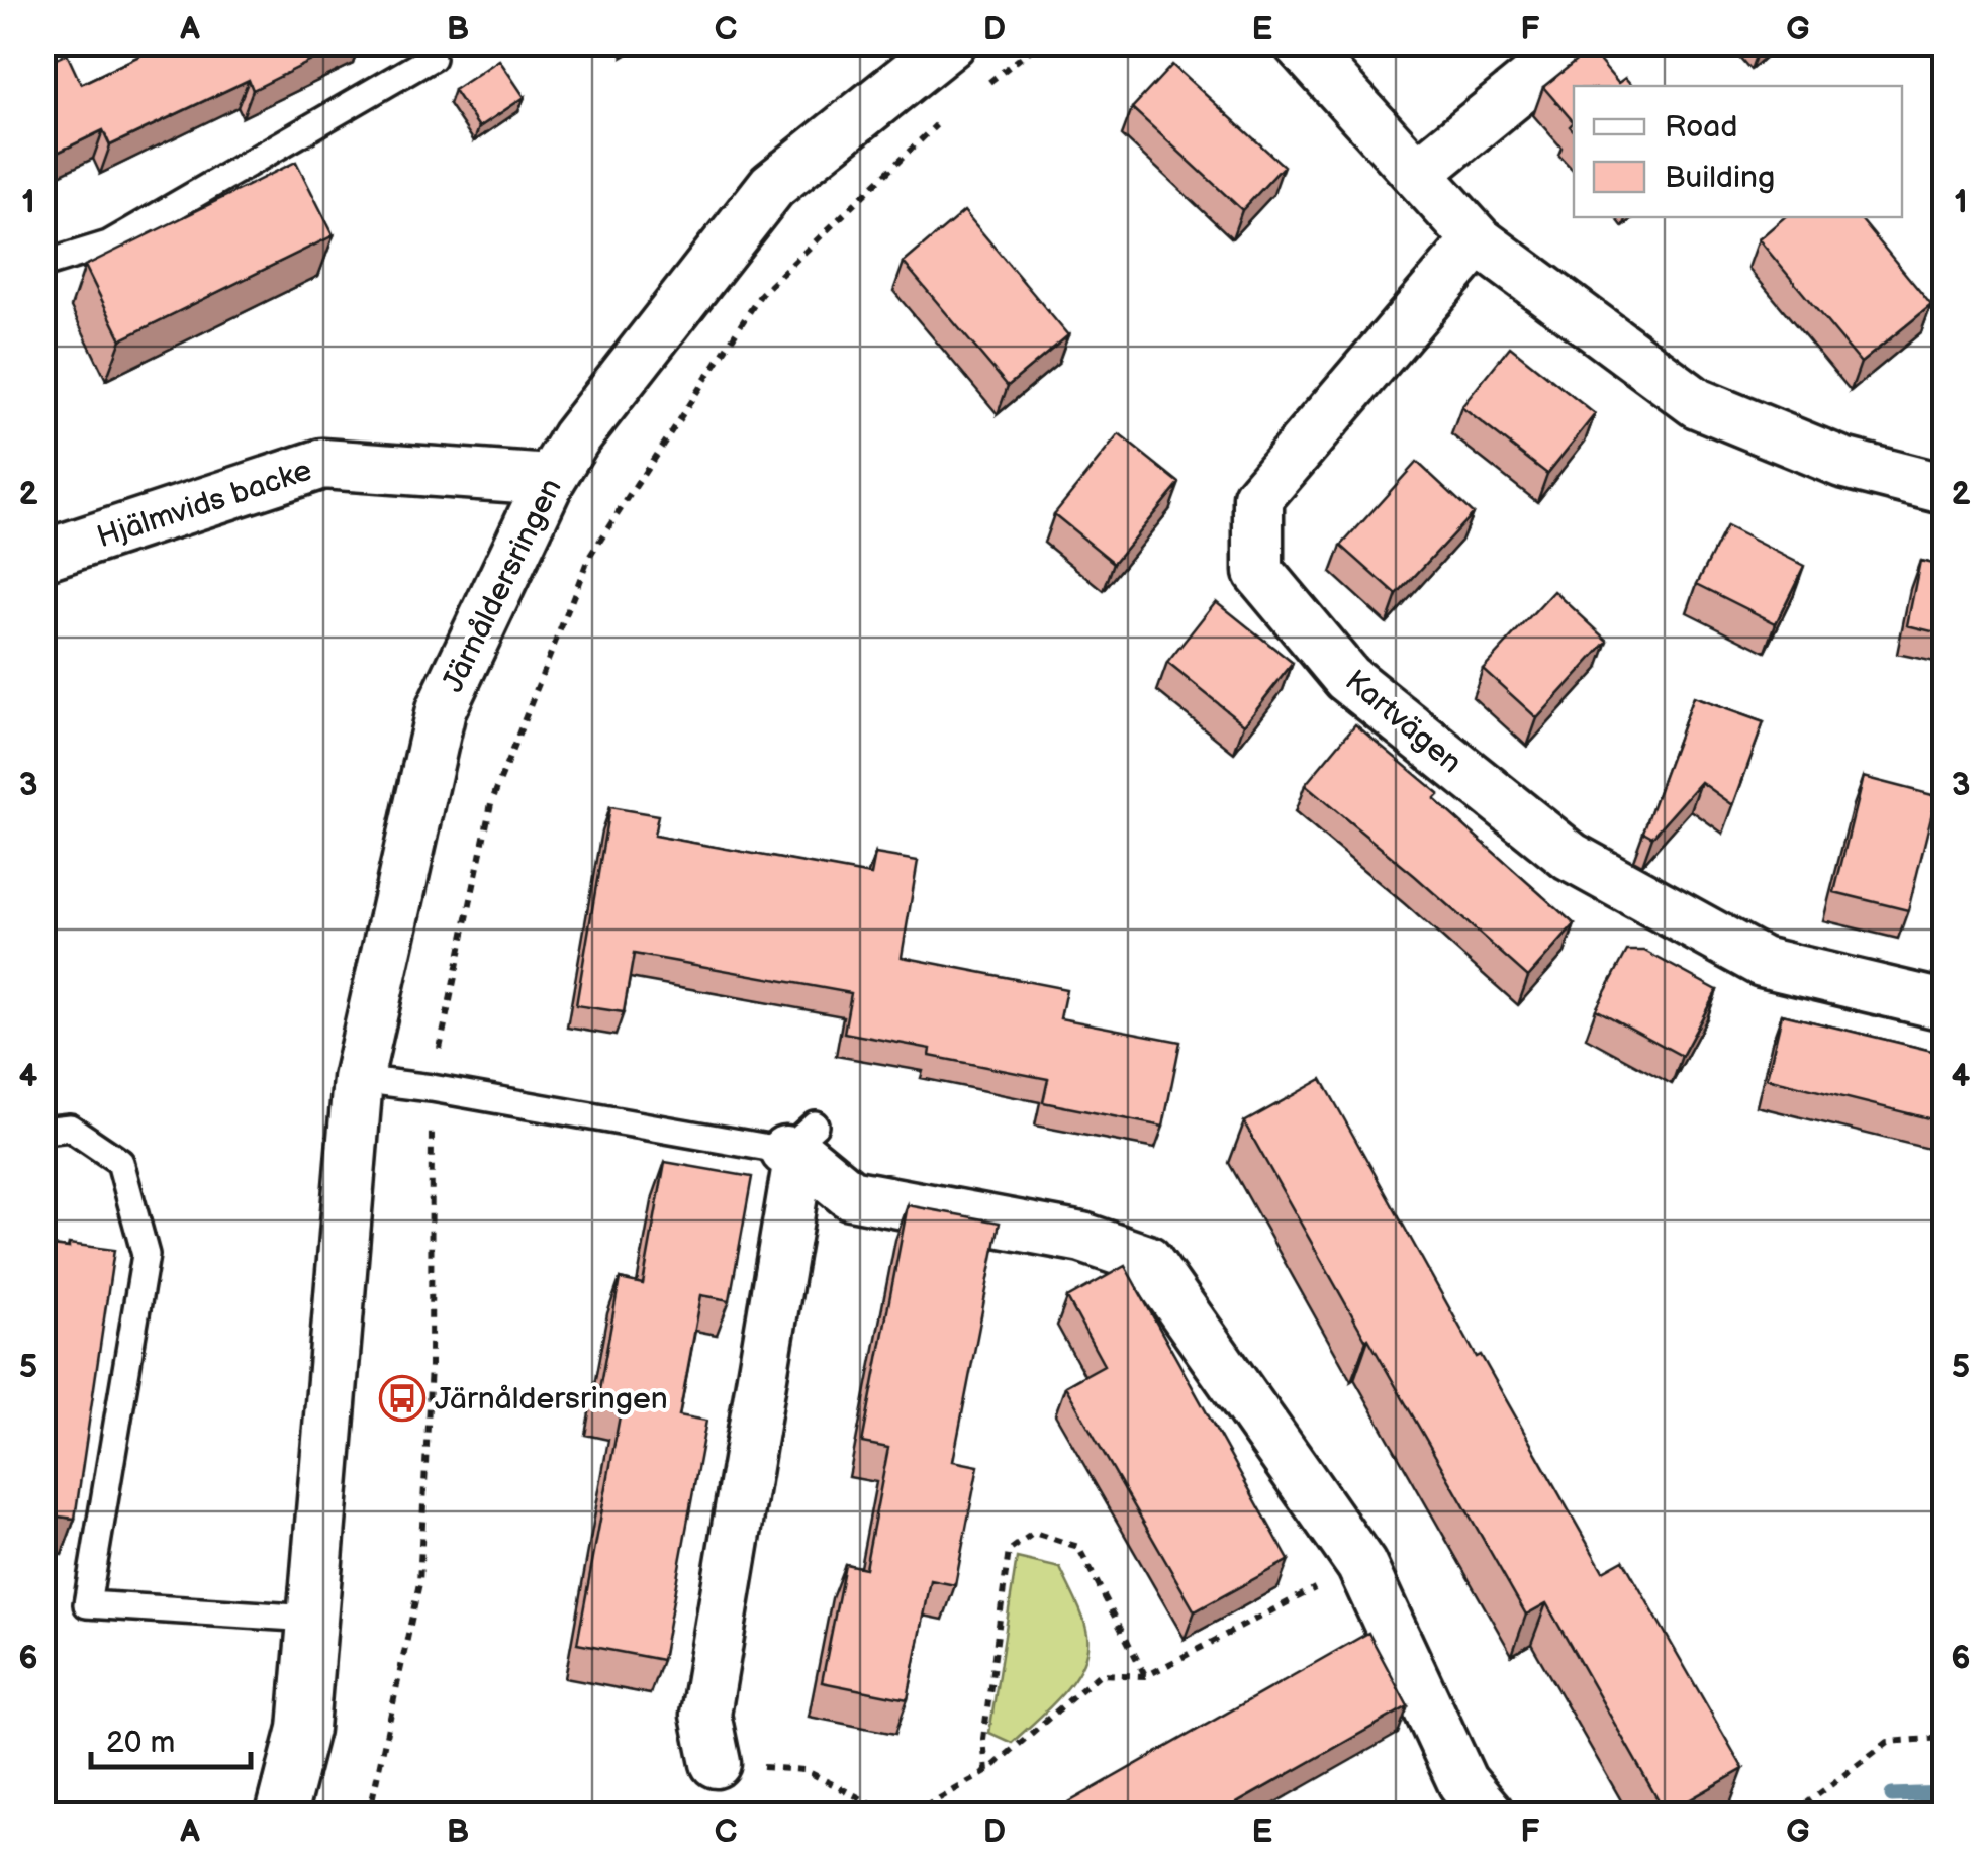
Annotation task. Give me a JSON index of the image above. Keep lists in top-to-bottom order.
{
  "streets": {
    "street": ["Hjälmvids backe", "Järnåldersringen", "Kartvägen"]
  },
  "crossings": [
    ["Hjälmvids backe", "Järnåldersringen"]
  ],
  "places": {
    "bus stop": ["Järnåldersringen"]
  },
  "legend": ["Road", "Building"],
  "scale_bar": "20 m",
  "grid": {
    "columns": [
      "A",
      "B",
      "C",
      "D",
      "E",
      "F",
      "G"
    ],
    "rows": [
      "1",
      "2",
      "3",
      "4",
      "5",
      "6"
    ]
  }
}
